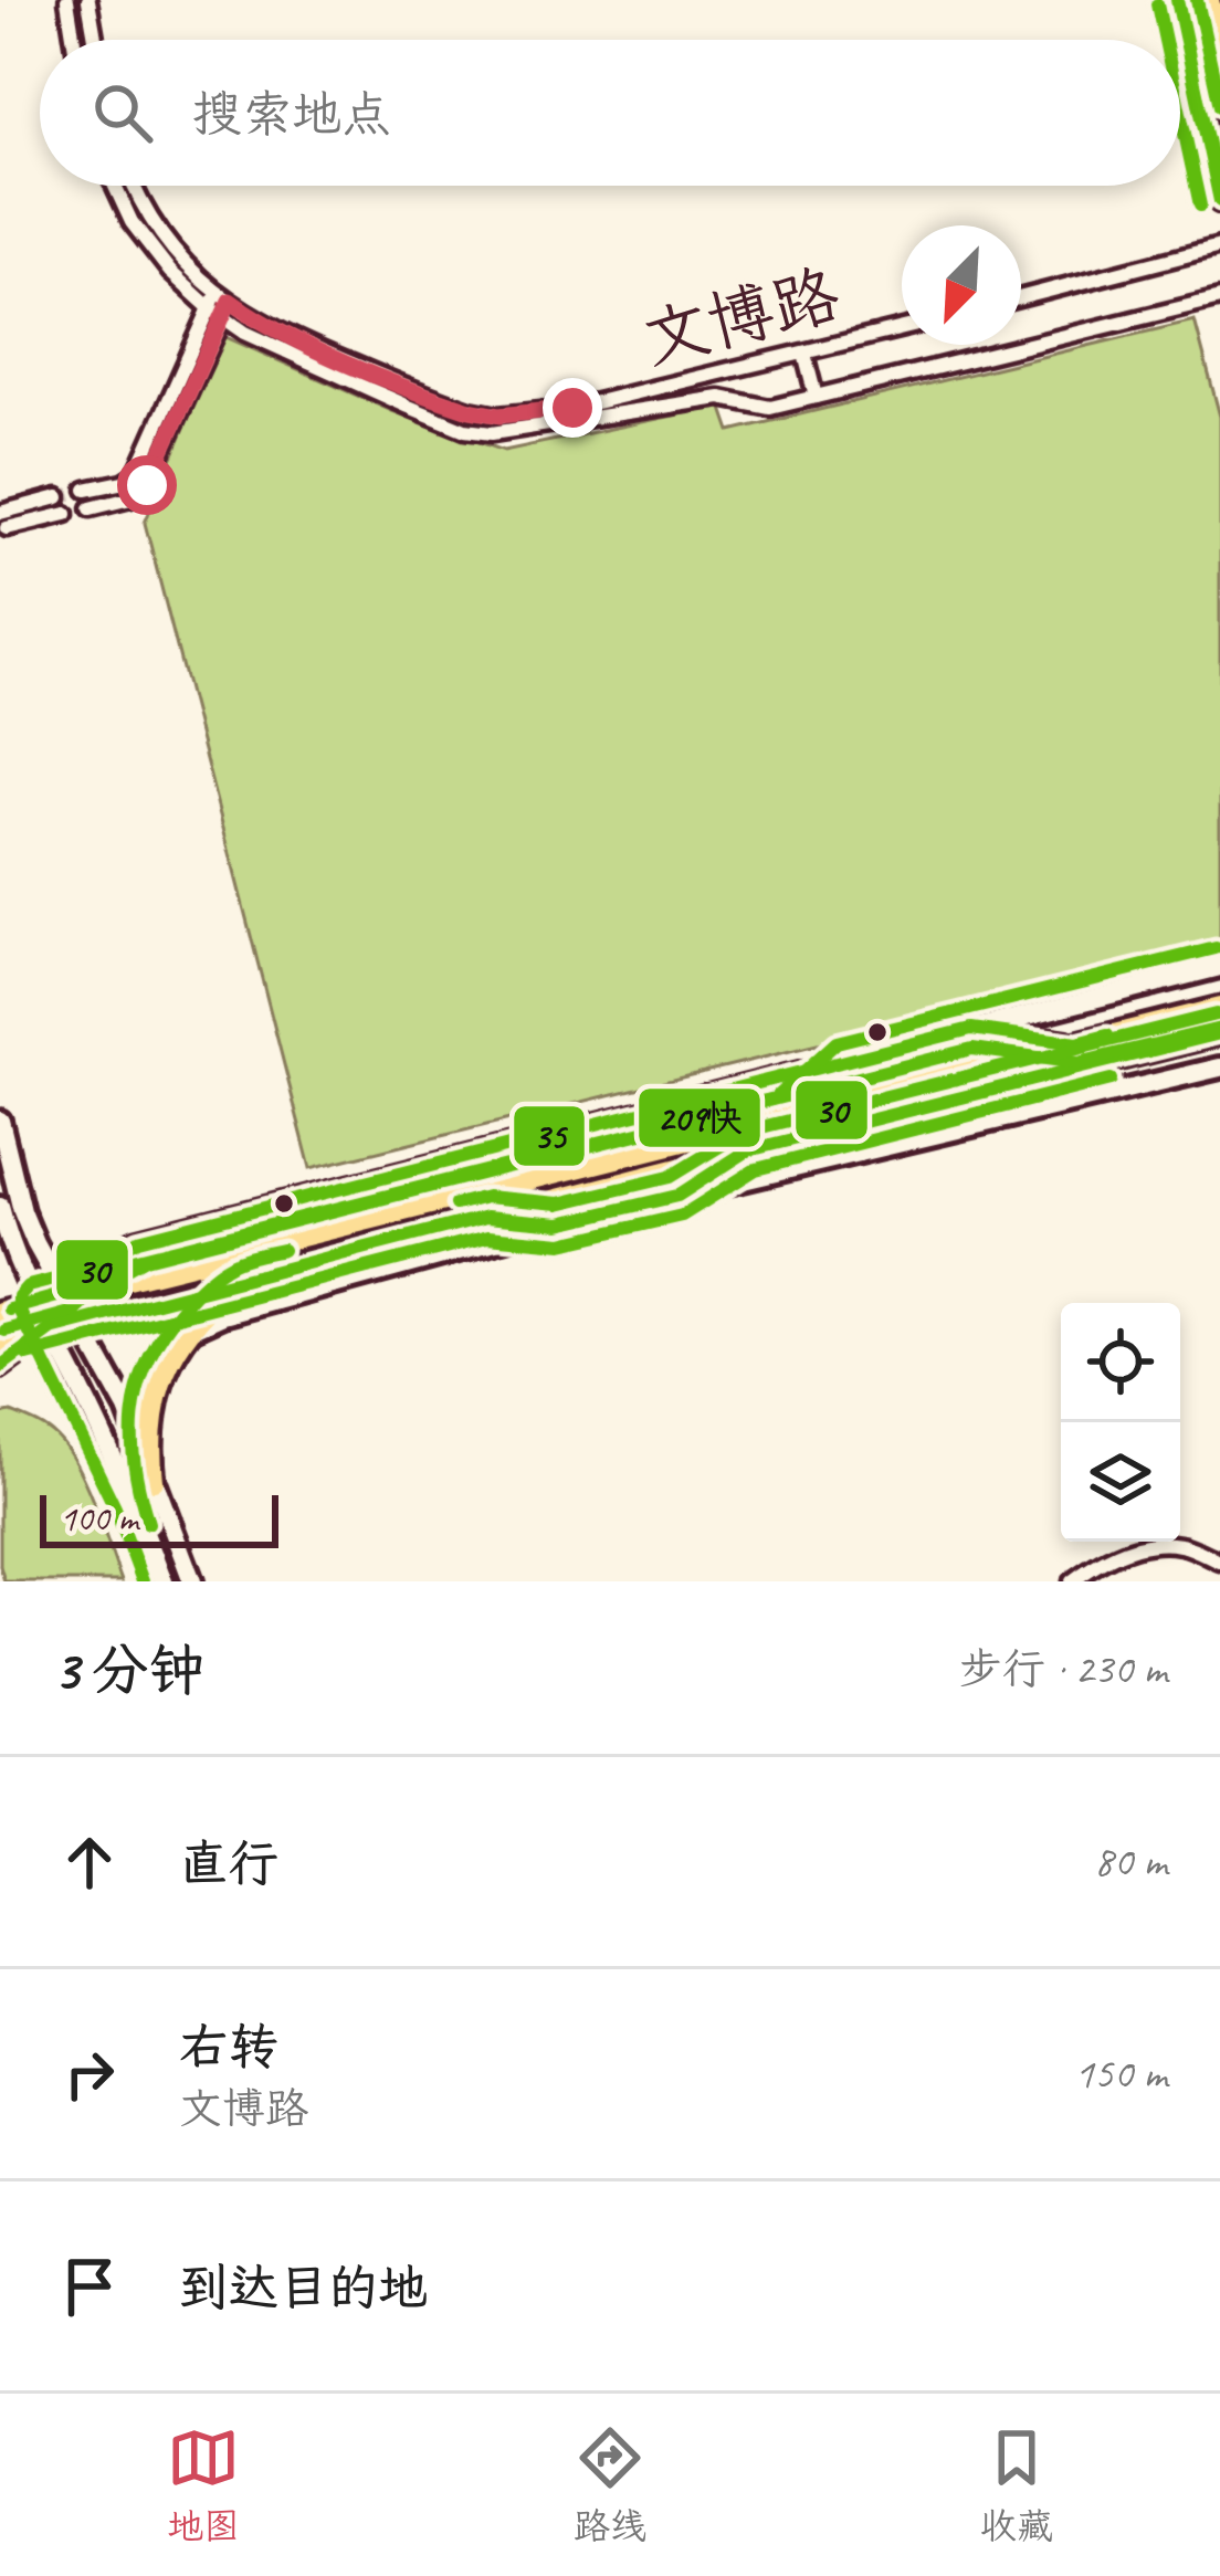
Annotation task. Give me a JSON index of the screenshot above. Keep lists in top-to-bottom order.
{
  "streets": {
    "street": ["文博路"]
  },
  "lines": ["transit line 30", "transit line 35", "transit line 209快"],
  "scale_bar": "100 m",
  "north": "bottom left",
  "page": {
    "search": "搜索地点",
    "scale": "100 m",
    "heading": ["3 分钟", "步行 · 230 m"],
    "list": [
      ["直行", "80 m"],
      ["右转", "文博路", "150 m"],
      "到达目的地"
    ],
    "nav": ["地图", "路线", "收藏"]
  }
}
